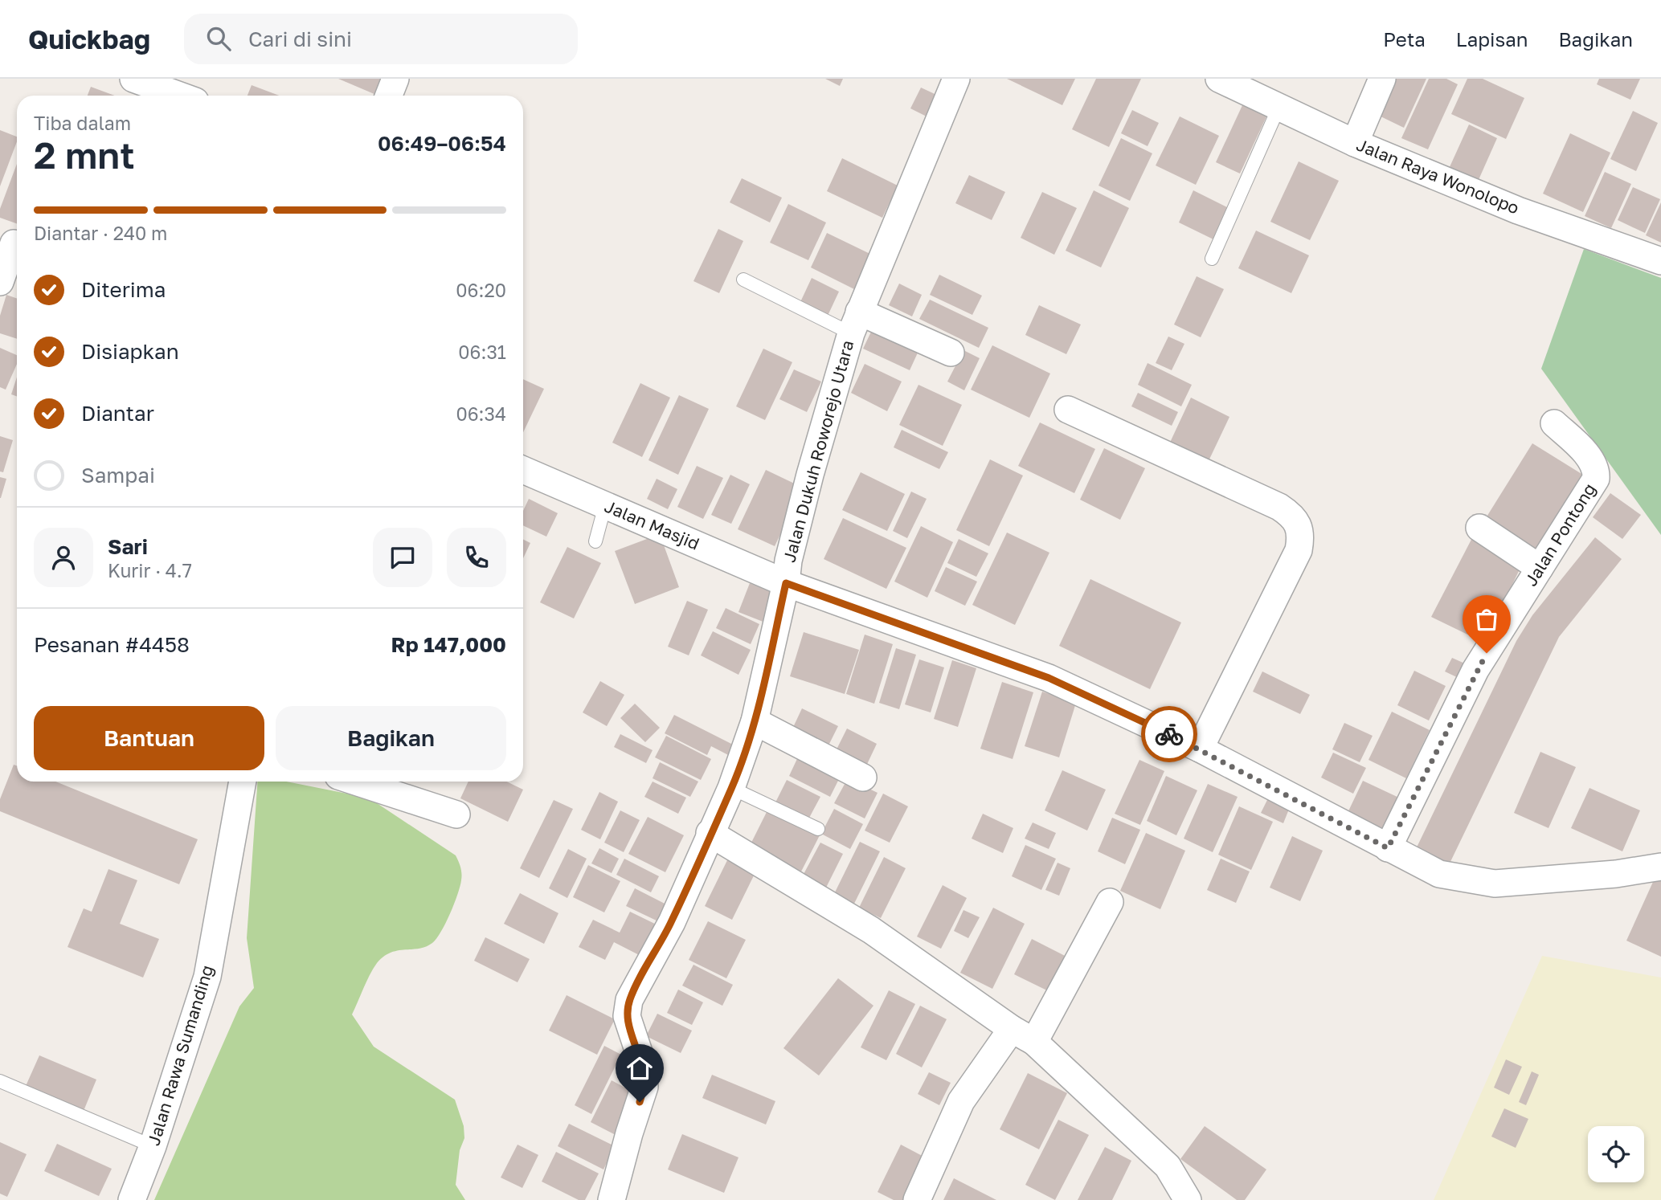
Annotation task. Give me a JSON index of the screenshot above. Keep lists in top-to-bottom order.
{
  "streets": {
    "street": [
      "Jalan Raya Wonolopo",
      "Jalan Dukuh Roworejo Utara",
      "Jalan Masjid",
      "Jalan Pontong",
      "Jalan Rawa Sumanding"
    ]
  },
  "crossings": [
    ["Jalan Dukuh Roworejo Utara", "Jalan Masjid"]
  ],
  "page": {
    "header": "Quickbag",
    "search": "Cari di sini",
    "nav": ["Peta", "Lapisan", "Bagikan"],
    "heading": ["2 mnt", "Tiba dalam", "06:49–06:54"],
    "panel": [
      "Sari",
      "Kurir · 4.7",
      "Pesanan #4458",
      "Rp 147,000"
    ],
    "bar": "Diantar · 240 m",
    "list": [
      ["Diterima", "06:20"],
      ["Disiapkan", "06:31"],
      ["Diantar", "06:34"],
      "Sampai"
    ],
    "buttons": ["Bantuan", "Bagikan"]
  }
}
